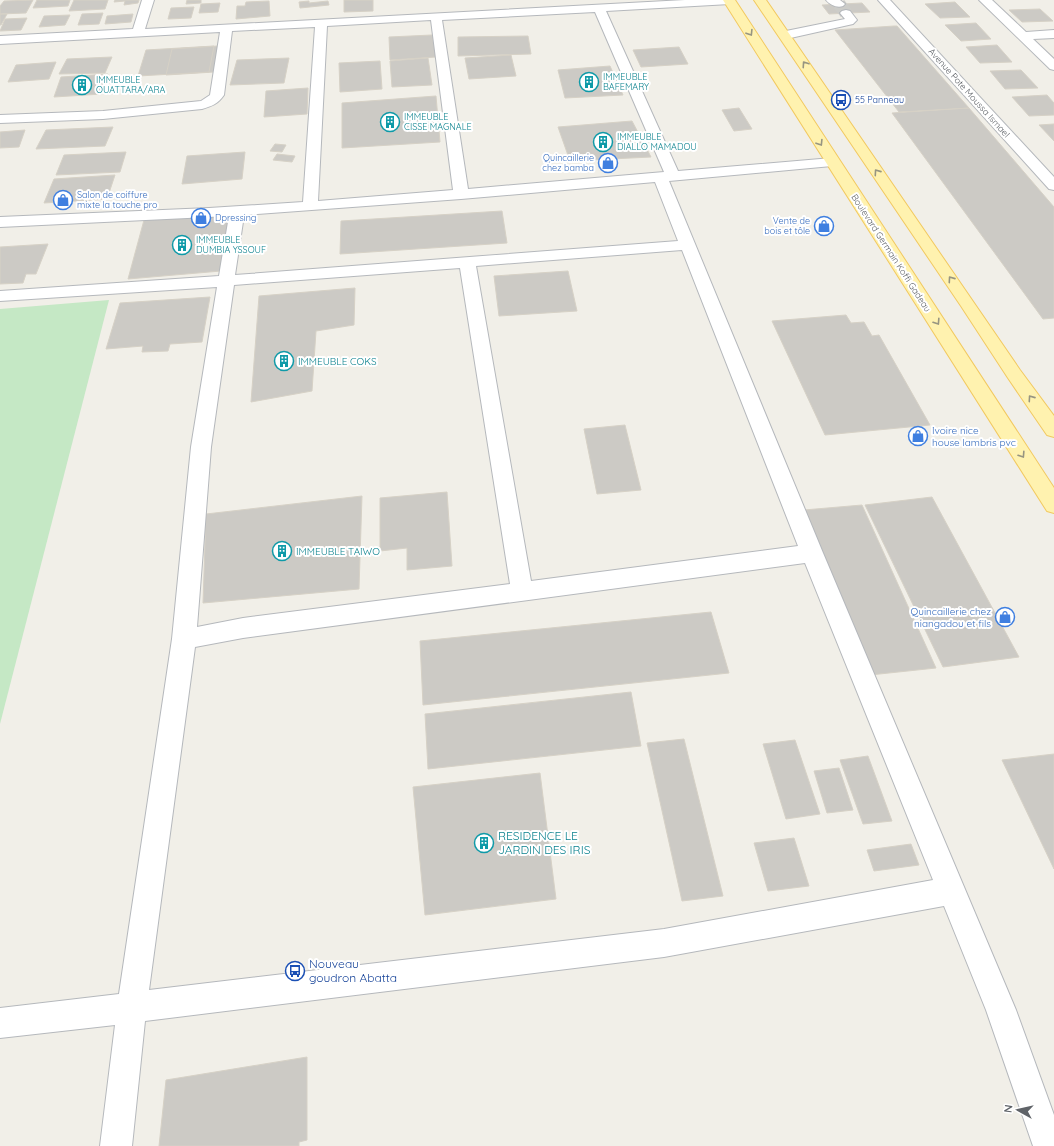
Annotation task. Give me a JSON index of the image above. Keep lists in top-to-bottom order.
{
  "streets": {
    "main road": ["Boulevard Germain Koffi Gadeau"],
    "street": ["Avenue Pote Moussa Ismael"]
  },
  "places": {
    "building": [
      "IMMEUBLE BAFEMARY",
      "IMMEUBLE OUATTARA/ARA",
      "IMMEUBLE CISSE MAGNALE",
      "IMMEUBLE DIALLO MAMADOU",
      "IMMEUBLE DUMBIA YSSOUF",
      "IMMEUBLE COKS",
      "IMMEUBLE TAIWO",
      "RESIDENCE LE JARDIN DES IRIS"
    ],
    "bus stop": ["55 Panneau", "Nouveau goudron Abatta"],
    "shop": [
      "Quincaillerie chez bamba",
      "Salon de coiffure mixte la touche pro",
      "Dpressing",
      "Vente de bois et tôle",
      "Ivoire nice house lambris pvc",
      "Quincaillerie chez niangadou et fils"
    ]
  },
  "north": "left"
}
